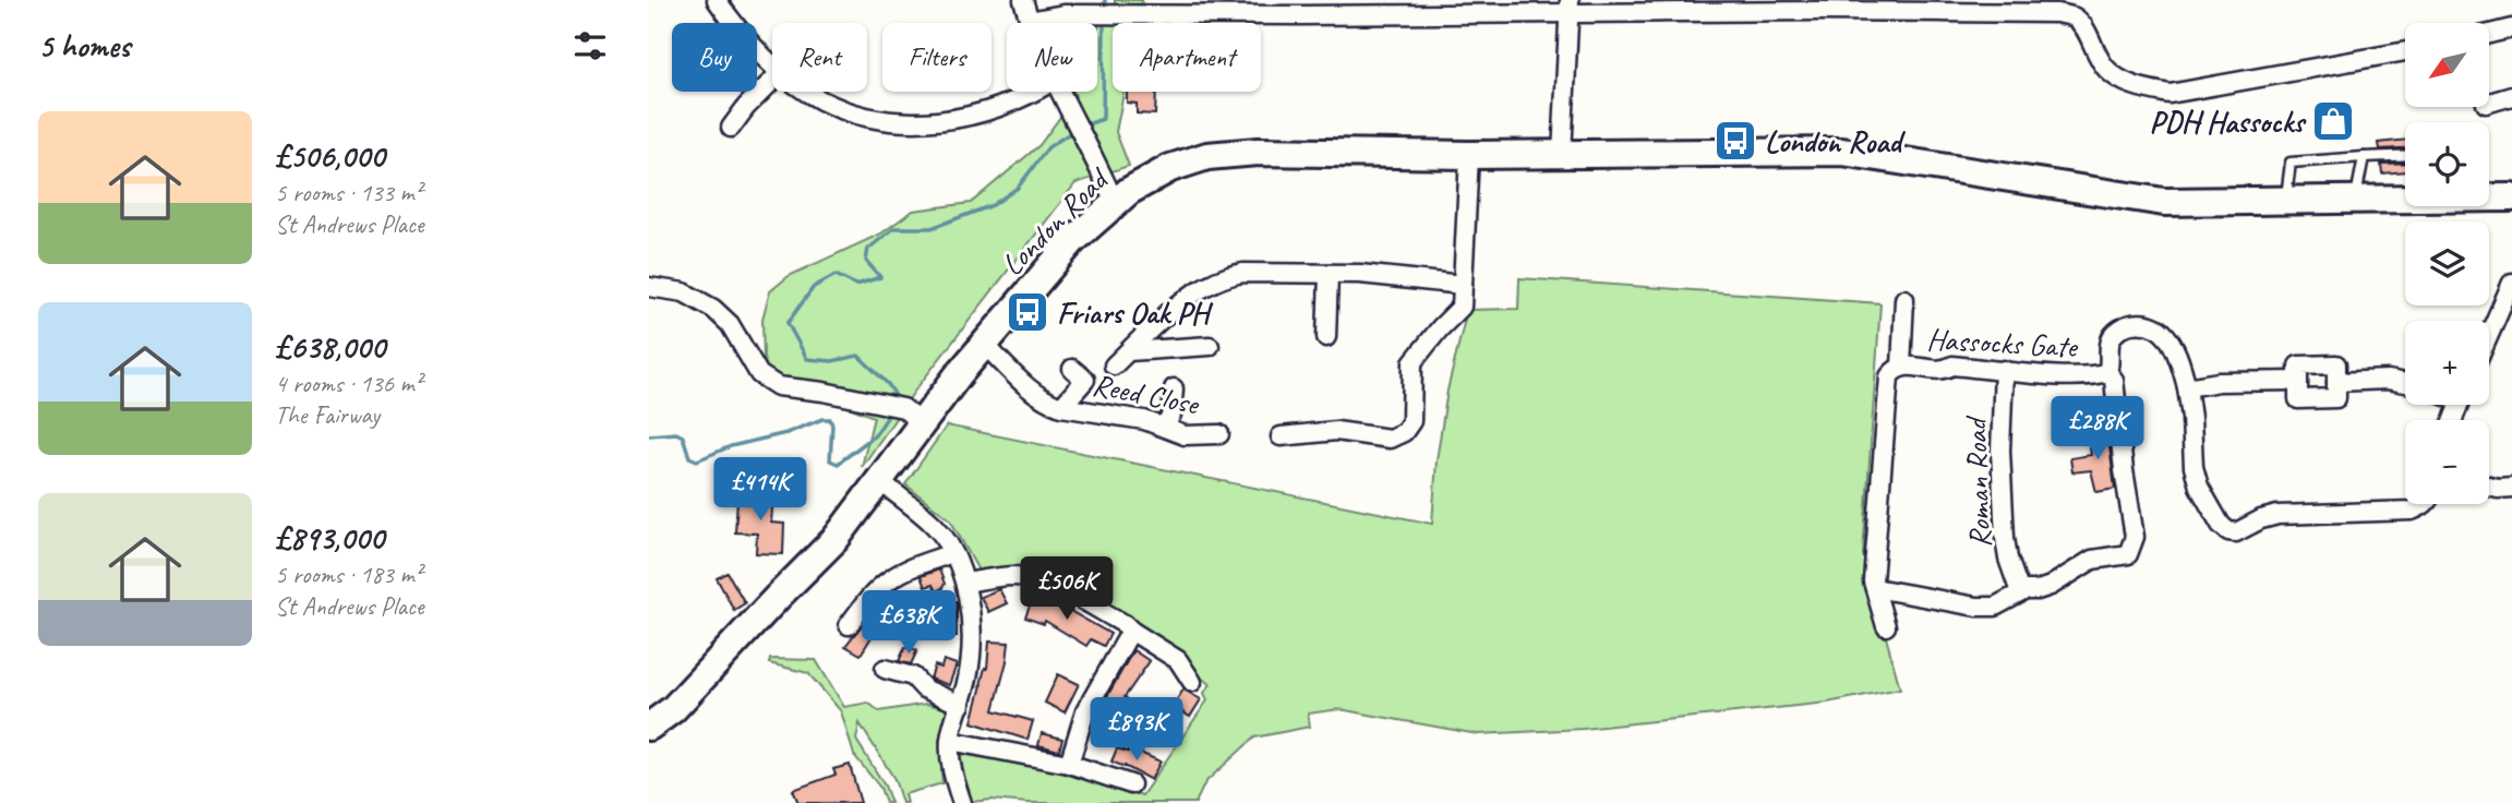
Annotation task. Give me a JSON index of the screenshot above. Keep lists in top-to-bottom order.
{
  "streets": {
    "main road": ["London Road"],
    "street": ["Hassocks Gate", "Reed Close", "Roman Road"]
  },
  "crossings": [
    ["London Road", "Reed Close"],
    ["Hassocks Gate", "Roman Road"]
  ],
  "places": {
    "shop": ["PDH Hassocks"],
    "bus stop": ["London Road", "Friars Oak PH"]
  },
  "north": "bottom left",
  "page": {
    "heading": "5 homes",
    "map_buttons": ["+", "−"],
    "chip": [
      "Buy",
      "Rent",
      "Filters",
      "New",
      "Apartment"
    ],
    "list": [
      {
        "name": "£506,000",
        "note": "5 rooms · 133 m² · St Andrews Place"
      },
      {
        "name": "£638,000",
        "note": "4 rooms · 136 m² · The Fairway"
      },
      {
        "name": "£893,000",
        "note": "5 rooms · 183 m² · St Andrews Place"
      }
    ],
    "price": [
      "£288K",
      "£414K",
      "£506K",
      "£638K",
      "£893K"
    ]
  }
}
